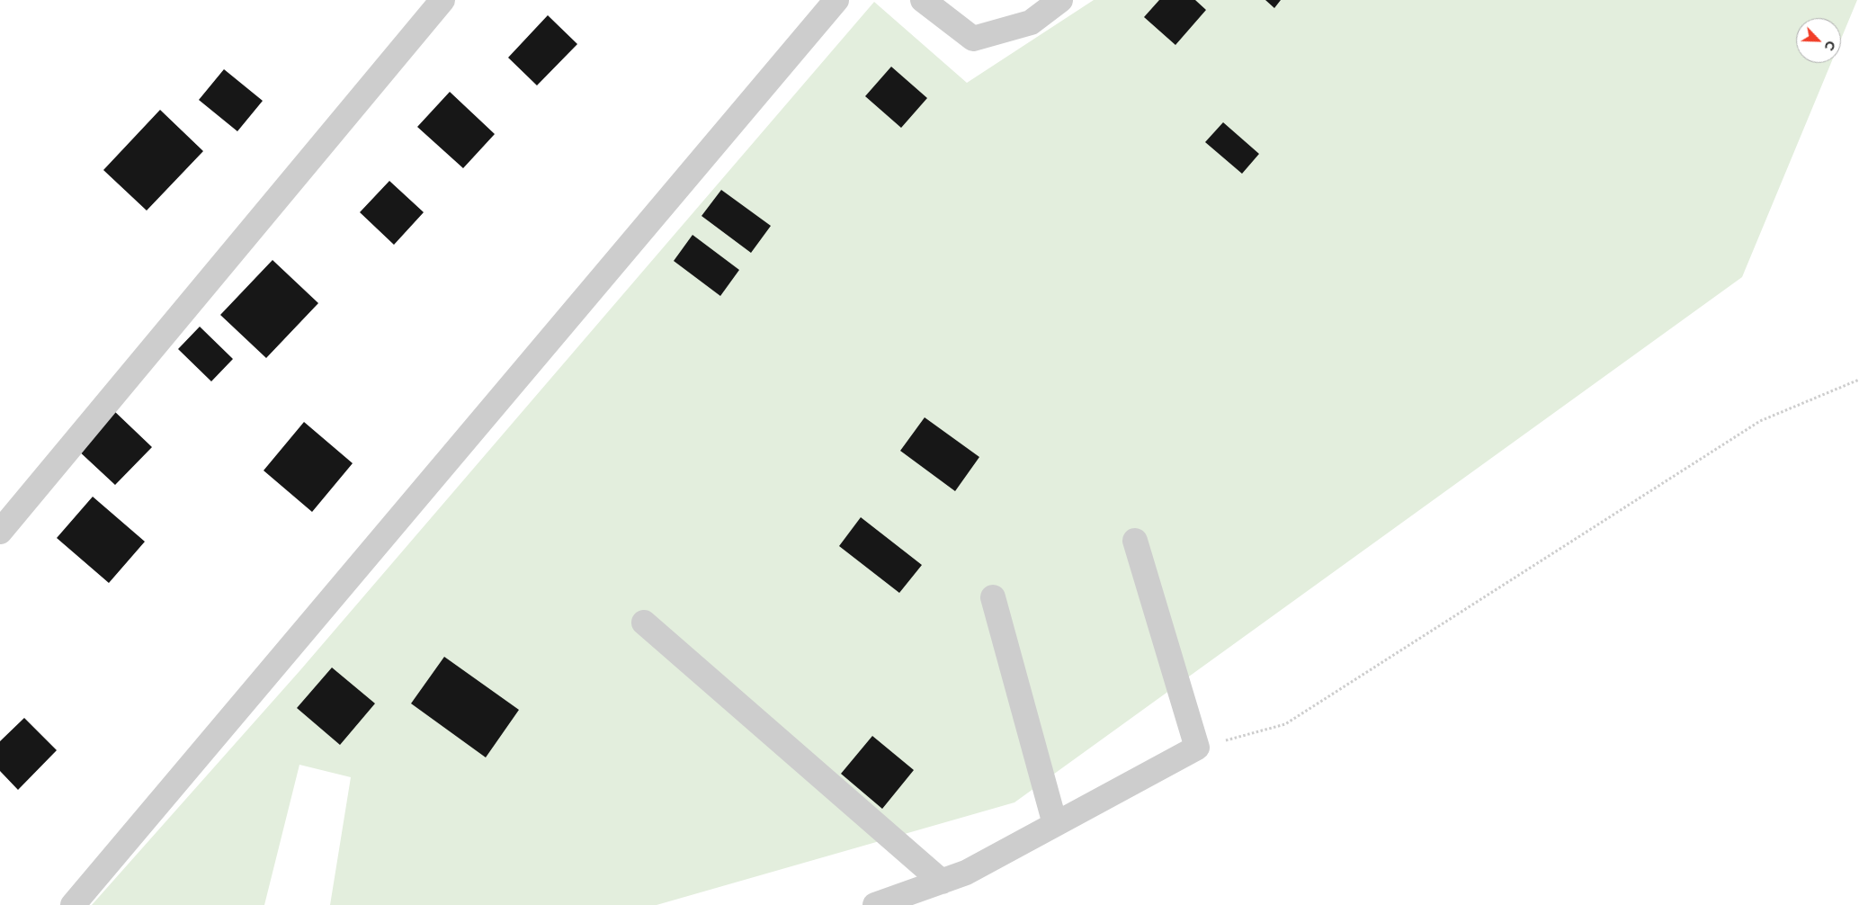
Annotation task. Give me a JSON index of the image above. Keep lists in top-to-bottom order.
{
  "north": "bottom right"
}
